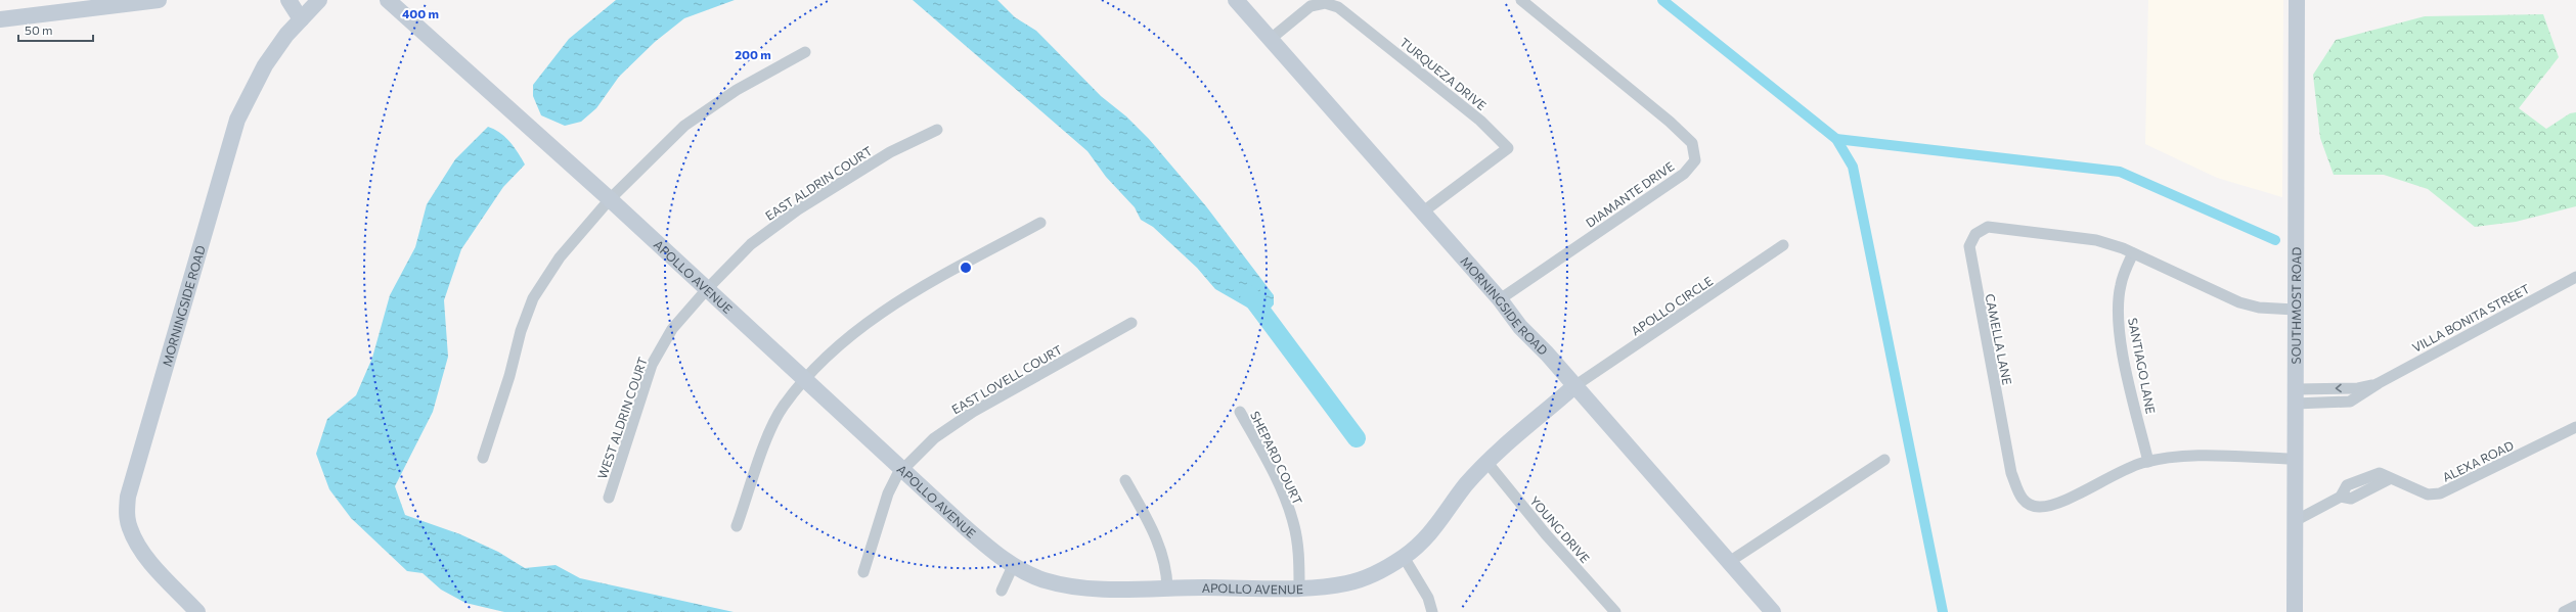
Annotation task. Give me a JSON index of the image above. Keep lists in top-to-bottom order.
{
  "streets": {
    "street": [
      "TURQUEZA DRIVE",
      "EAST ALDRIN COURT",
      "DIAMANTE DRIVE",
      "APOLLO AVENUE",
      "MORNINGSIDE ROAD",
      "APOLLO CIRCLE",
      "SOUTHMOST ROAD",
      "VILLA BONITA STREET",
      "CAMELLA LANE",
      "SANTIAGO LANE",
      "EAST LOVELL COURT",
      "WEST ALDRIN COURT",
      "SHEPARD COURT",
      "ALEXA ROAD",
      "YOUNG DRIVE"
    ]
  },
  "crossings": [
    ["TURQUEZA DRIVE", "MORNINGSIDE ROAD"],
    ["EAST ALDRIN COURT", "APOLLO AVENUE"],
    ["EAST ALDRIN COURT", "WEST ALDRIN COURT"],
    ["DIAMANTE DRIVE", "MORNINGSIDE ROAD"],
    ["APOLLO AVENUE", "MORNINGSIDE ROAD"],
    ["APOLLO AVENUE", "APOLLO CIRCLE"],
    ["APOLLO AVENUE", "EAST LOVELL COURT"],
    ["APOLLO AVENUE", "WEST ALDRIN COURT"],
    ["APOLLO AVENUE", "SHEPARD COURT"],
    ["APOLLO AVENUE", "YOUNG DRIVE"],
    ["MORNINGSIDE ROAD", "APOLLO CIRCLE"],
    ["SOUTHMOST ROAD", "VILLA BONITA STREET"],
    ["SOUTHMOST ROAD", "CAMELLA LANE"],
    ["SOUTHMOST ROAD", "ALEXA ROAD"],
    ["CAMELLA LANE", "SANTIAGO LANE"]
  ],
  "scale_bar": "50 m",
  "rings": ["400 m", "200 m"]
}
